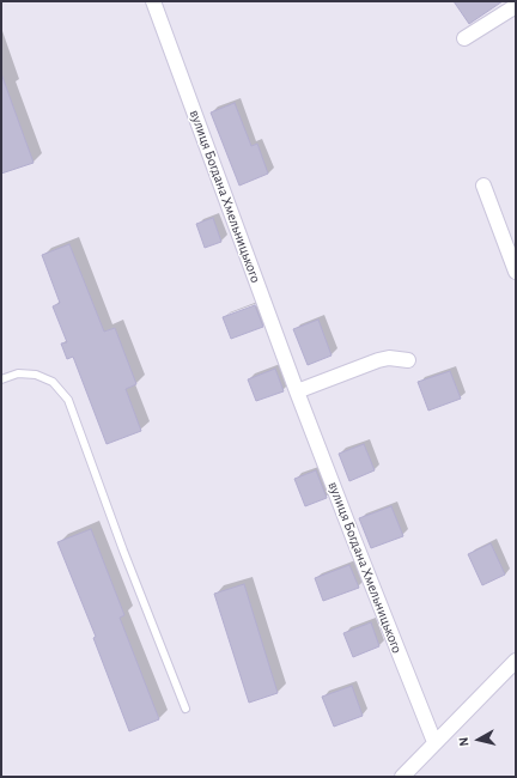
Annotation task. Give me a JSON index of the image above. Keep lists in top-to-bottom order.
{
  "streets": {
    "street": ["вулиця Богдана Хмельницького"]
  },
  "north": "left"
}
